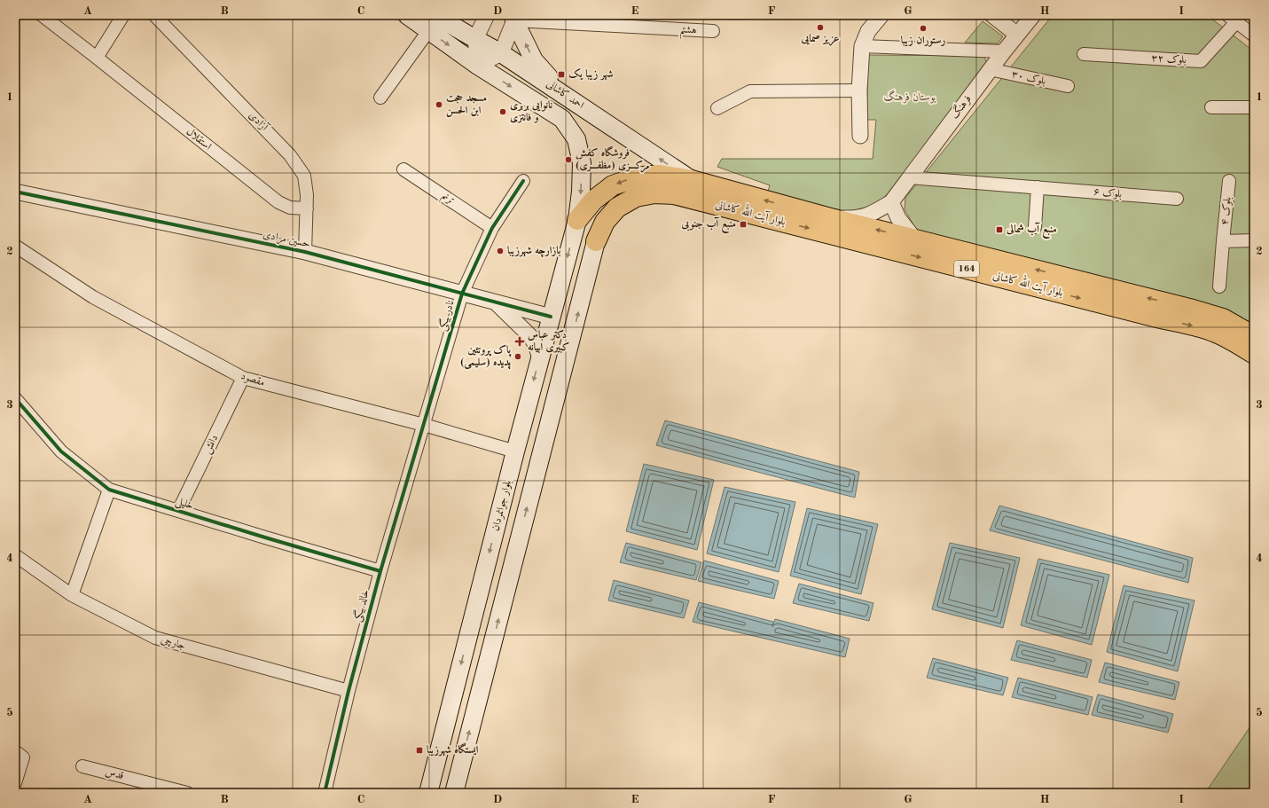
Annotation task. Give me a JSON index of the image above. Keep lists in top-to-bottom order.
{
  "streets": {
    "main road": [
      "احمد کاشانی",
      "بلوار آیت الله کاشانی",
      "164",
      "بلوار جوانمردان"
    ],
    "street": [
      "هشتم",
      "بلوک ۳۲",
      "بلوک ۳۰",
      "فرهنگ",
      "آزادی",
      "استقلال",
      "بلوک ۶",
      "ترنم",
      "بلوک ۴",
      "حسین مرادی",
      "نادر بیگی",
      "مقصود",
      "دانش",
      "خلیلی",
      "خالد بیگی",
      "جارچی",
      "قدس"
    ]
  },
  "crossings": [
    ["بلوک ۳۰", "فرهنگ"],
    ["احمد کاشانی", "بلوار آیت الله کاشانی"],
    ["احمد کاشانی", "بلوار جوانمردان"],
    ["فرهنگ", "بلوک ۶"],
    ["آزادی", "استقلال"],
    ["آزادی", "حسین مرادی"],
    ["ترنم", "نادر بیگی"],
    ["بلوار آیت الله کاشانی", "بلوار جوانمردان"],
    ["حسین مرادی", "نادر بیگی"],
    ["حسین مرادی", "بلوار جوانمردان"],
    ["نادر بیگی", "مقصود"],
    ["نادر بیگی", "خالد بیگی"],
    ["مقصود", "دانش"],
    ["مقصود", "بلوار جوانمردان"],
    ["مقصود", "خالد بیگی"],
    ["دانش", "خلیلی"],
    ["خلیلی", "خالد بیگی"],
    ["خالد بیگی", "جارچی"]
  ],
  "parks": ["بوستان فرهنگ"],
  "places": {
    "other": [
      "عزیز صمایی",
      "رستوران زیبا",
      "مسجد حجت ابن الحسن",
      "نانوایی بربری و فانتزی",
      "فروشگاه کفش مرکـــزی (مظفـــری)",
      "بازارچه شهرزیبا",
      "پاک پروتئین پدیده (سلیمی)"
    ],
    "transit": [
      "شهر زیبا یک",
      "منبع آب جنوبی",
      "منبع آب شمالی",
      "ایستگاه شهرزیبا"
    ],
    "health": ["دکتر عباس کبیری ابیانه"]
  },
  "grid": {
    "columns": [
      "A",
      "B",
      "C",
      "D",
      "E",
      "F",
      "G",
      "H",
      "I"
    ],
    "rows": [
      "1",
      "2",
      "3",
      "4",
      "5"
    ]
  }
}
